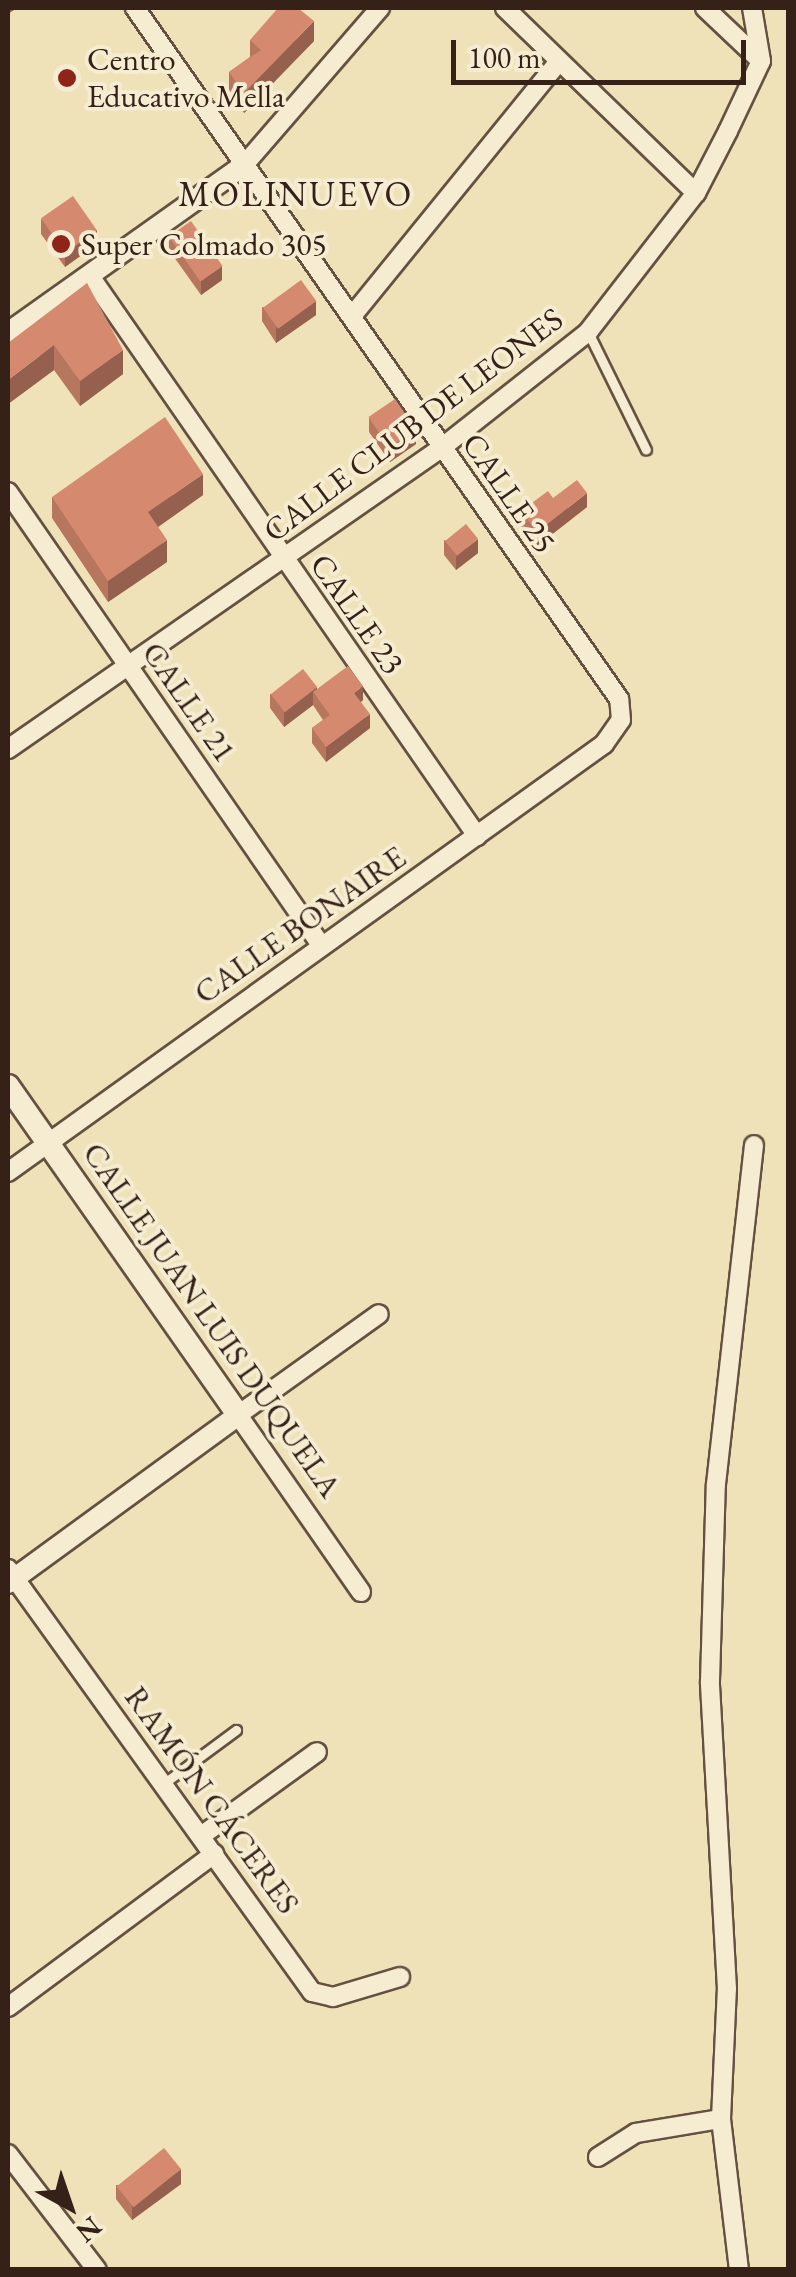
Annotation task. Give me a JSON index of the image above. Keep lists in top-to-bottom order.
{
  "streets": {
    "main road": ["CALLE JUAN LUIS DUQUELA"],
    "street": [
      "CALLE CLUB DE LEONES",
      "CALLE 25",
      "CALLE 23",
      "CALLE 21",
      "CALLE BONAIRE",
      "RAMÓN CÁCERES"
    ]
  },
  "crossings": [
    ["CALLE CLUB DE LEONES", "CALLE 25"],
    ["CALLE CLUB DE LEONES", "CALLE 23"],
    ["CALLE CLUB DE LEONES", "CALLE 21"],
    ["CALLE 25", "CALLE BONAIRE"],
    ["CALLE 23", "CALLE BONAIRE"],
    ["CALLE 21", "CALLE BONAIRE"],
    ["CALLE BONAIRE", "CALLE JUAN LUIS DUQUELA"]
  ],
  "districts": ["MOLINUEVO"],
  "places": ["Centro Educativo Mella", "Super Colmado 305"],
  "scale_bar": "100 m",
  "north": "bottom right"
}
